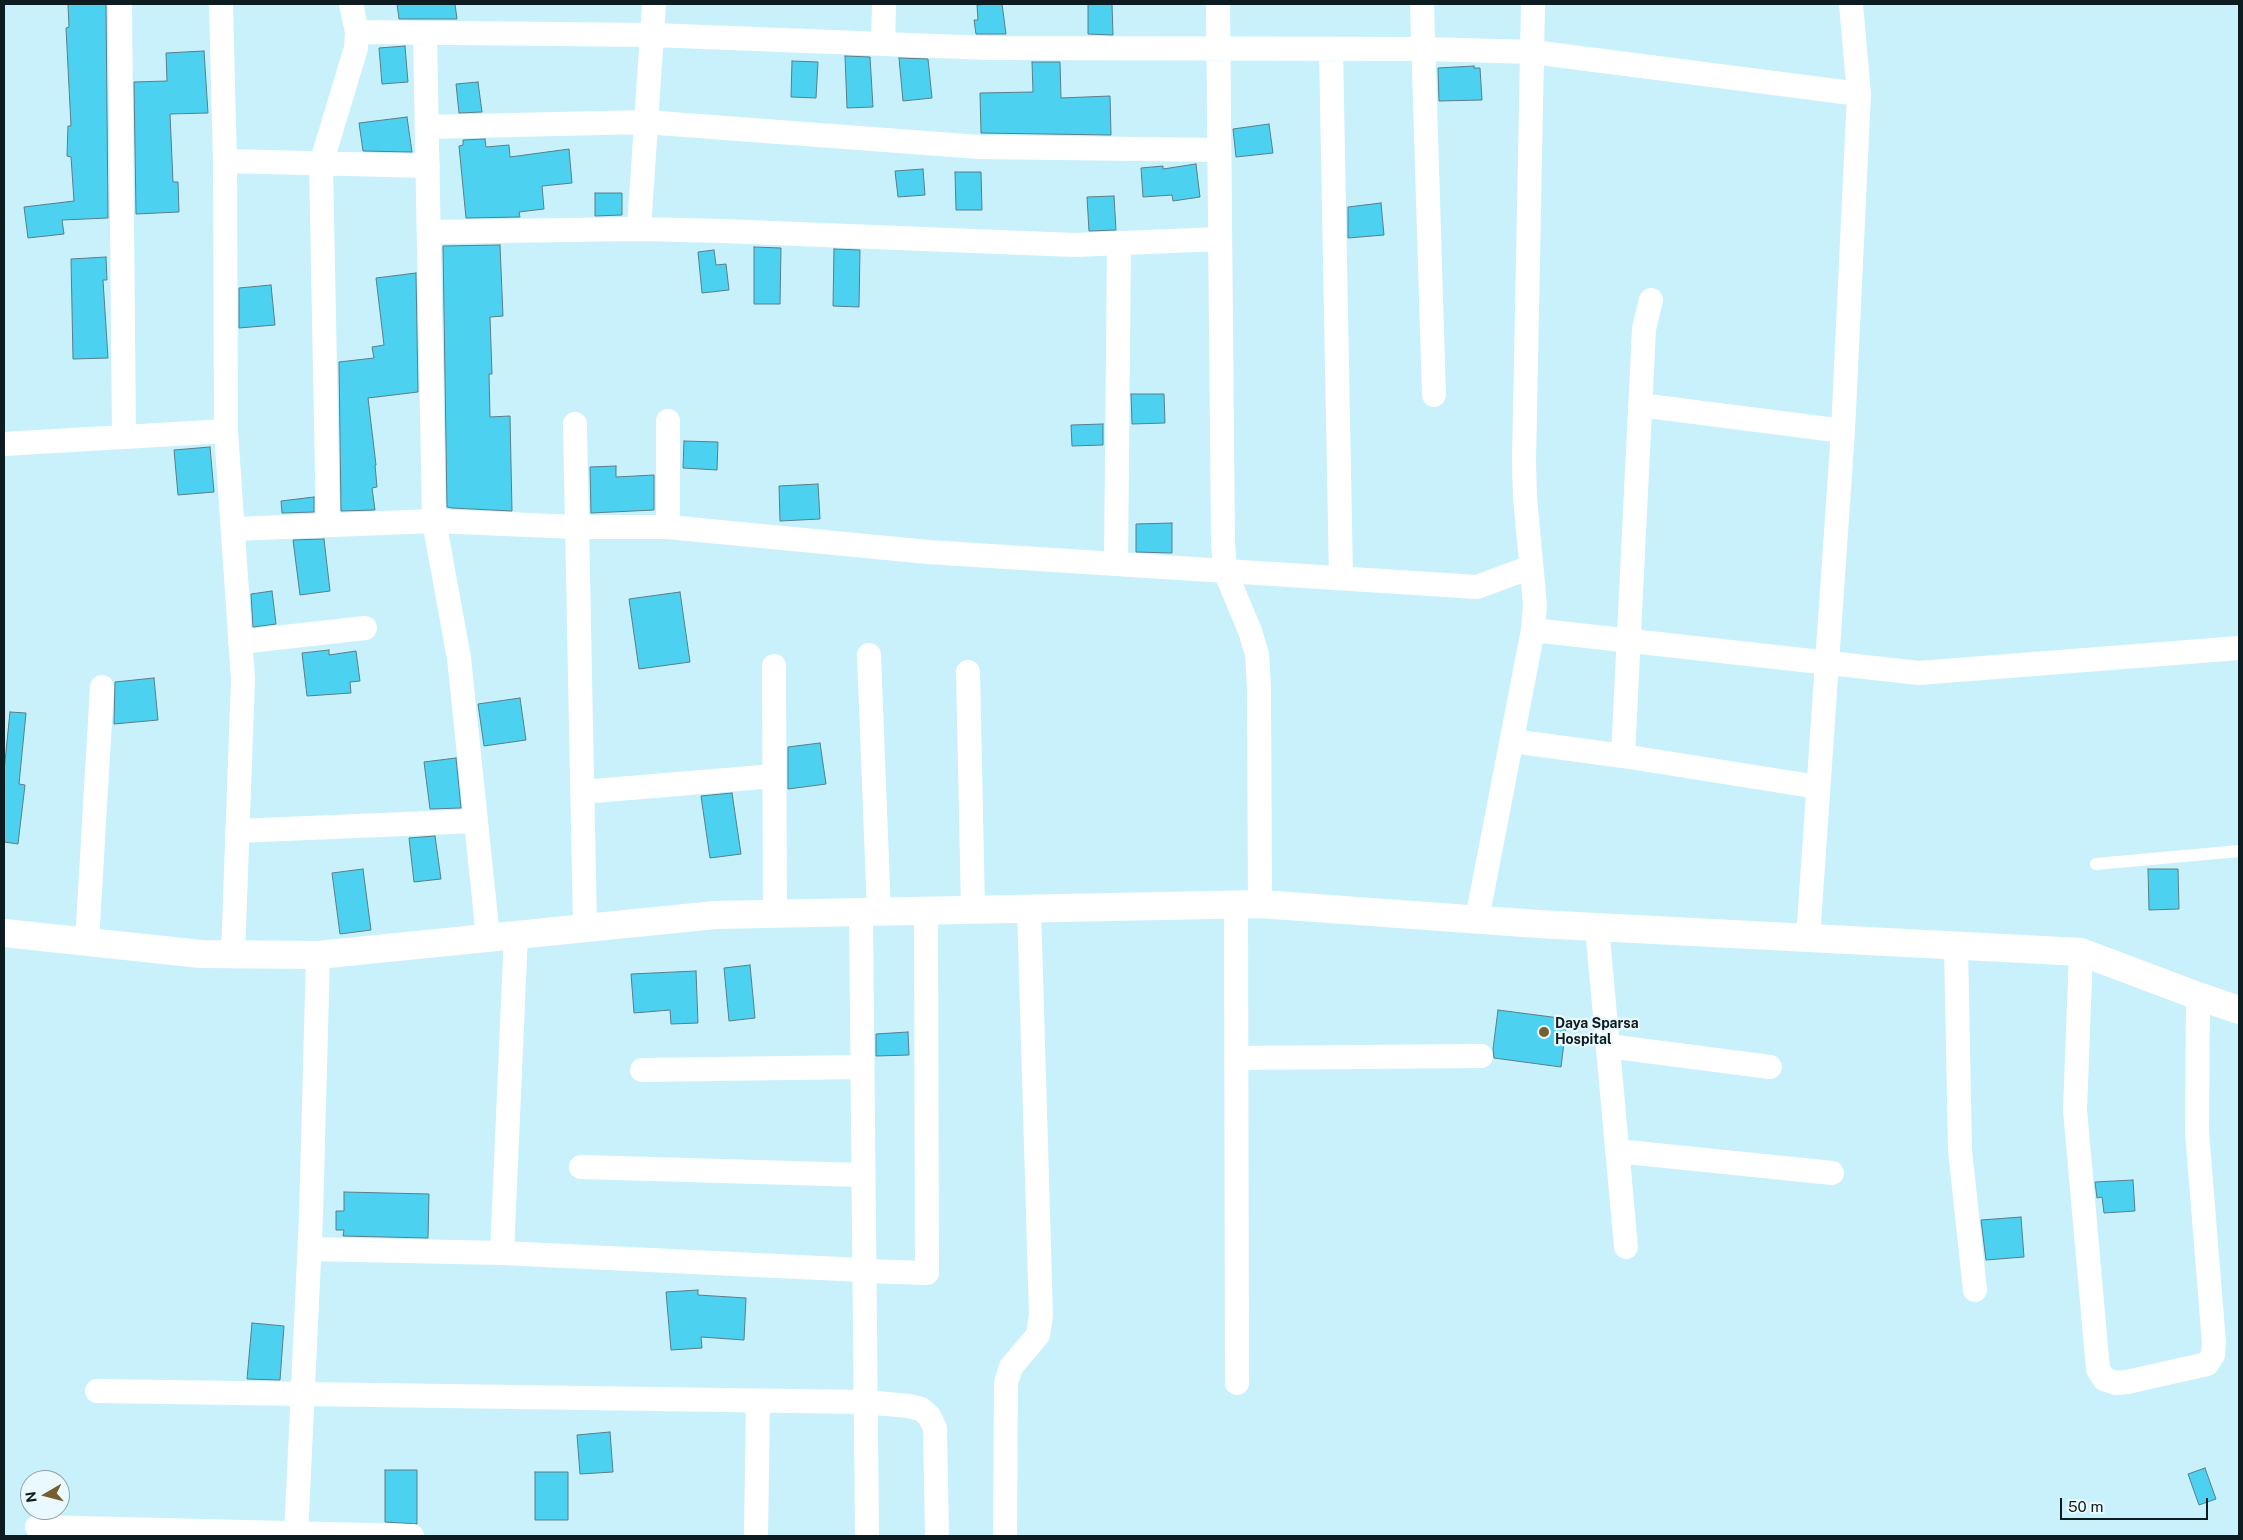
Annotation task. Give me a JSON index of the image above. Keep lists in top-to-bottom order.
{
  "places": ["Daya Sparsa Hospital"],
  "scale_bar": "50 m",
  "north": "left"
}
